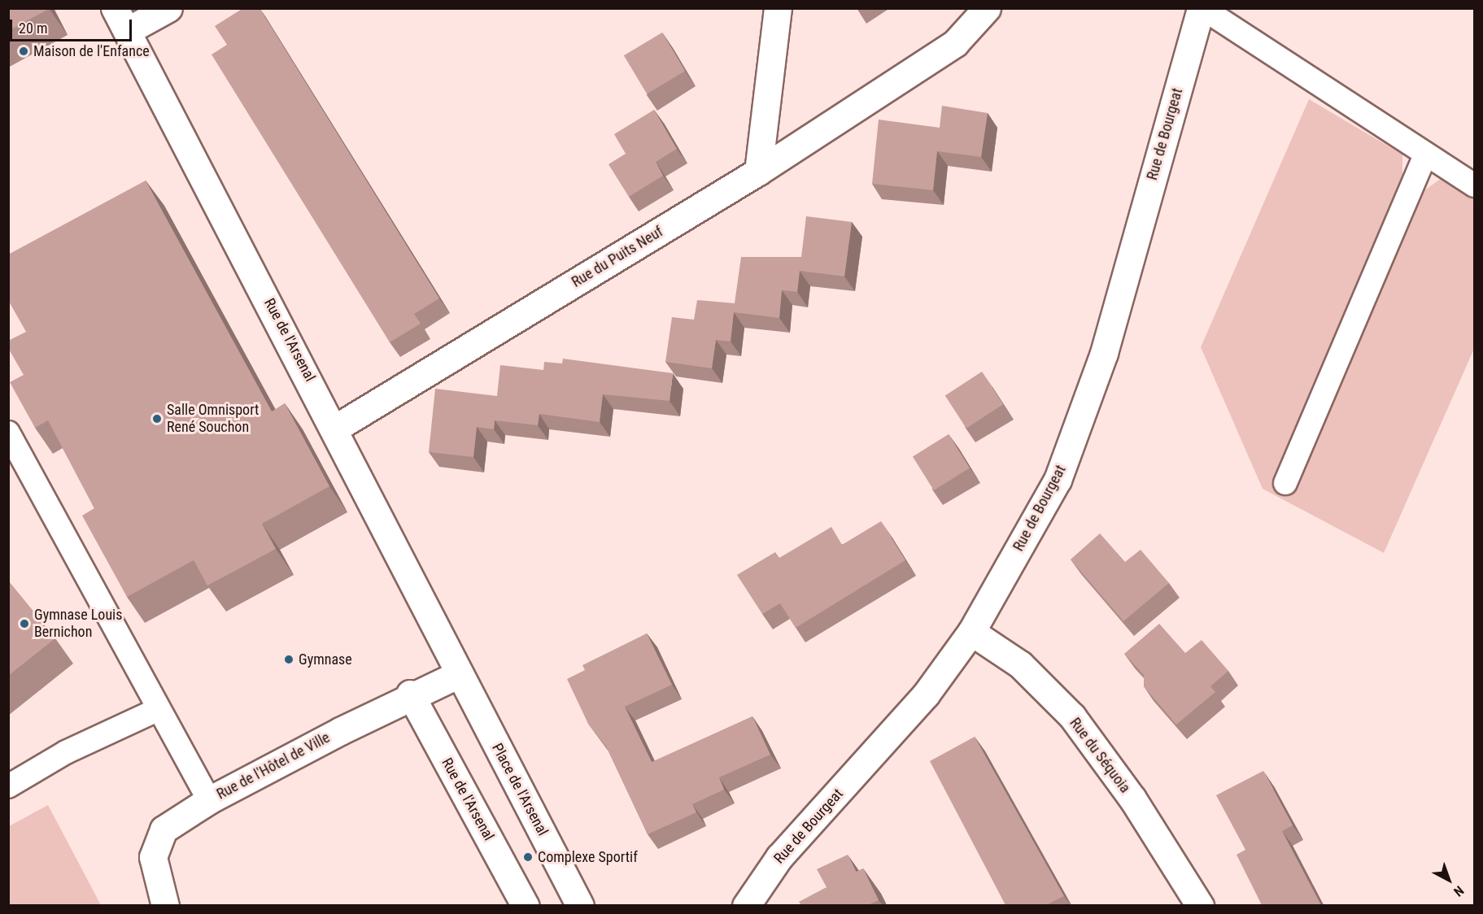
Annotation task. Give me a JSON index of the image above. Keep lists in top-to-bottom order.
{
  "streets": {
    "street": [
      "Rue de Bourgeat",
      "Rue du Puits Neuf",
      "Rue de l'Arsenal",
      "Rue du Séquoia",
      "Rue de l'Hôtel de Ville",
      "Place de l'Arsenal"
    ]
  },
  "crossings": [
    ["Rue de Bourgeat", "Rue du Séquoia"],
    ["Rue du Puits Neuf", "Rue de l'Arsenal"],
    ["Rue de l'Arsenal", "Rue de l'Hôtel de Ville"],
    ["Rue de l'Arsenal", "Place de l'Arsenal"],
    ["Rue de l'Hôtel de Ville", "Place de l'Arsenal"]
  ],
  "places": [
    "Maison de l'Enfance",
    "Salle Omnisport René Souchon",
    "Gymnase Louis Bernichon",
    "Gymnase",
    "Complexe Sportif"
  ],
  "scale_bar": "20 m",
  "north": "bottom right"
}
